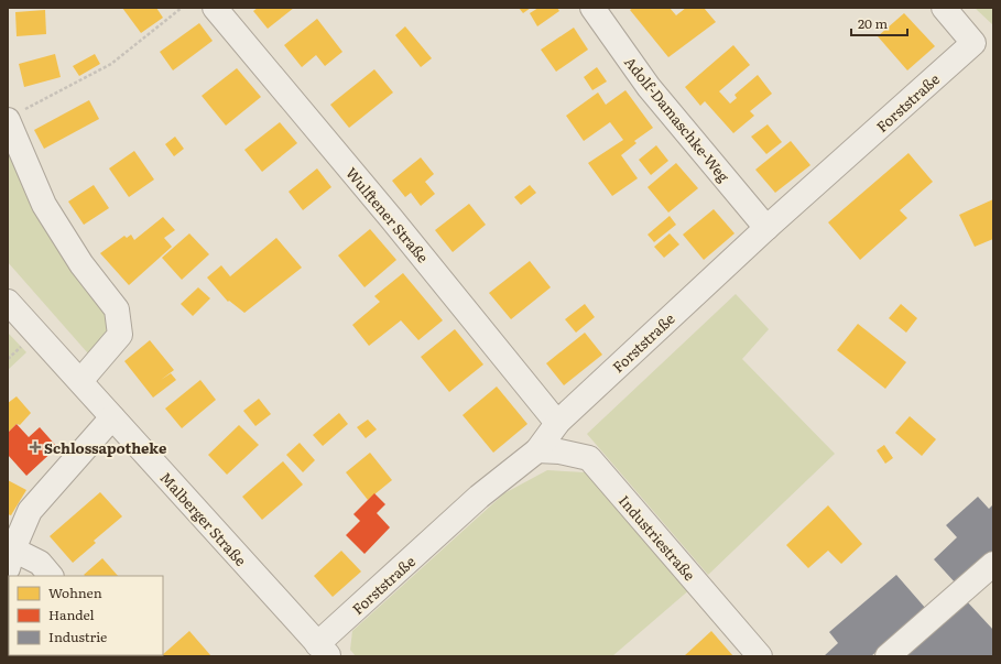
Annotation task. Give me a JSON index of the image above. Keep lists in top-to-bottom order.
{
  "streets": {
    "street": [
      "Forststraße",
      "Adolf-Damaschke-Weg",
      "Wulftener Straße",
      "Malberger Straße",
      "Industriestraße"
    ]
  },
  "crossings": [
    ["Forststraße", "Adolf-Damaschke-Weg"],
    ["Forststraße", "Wulftener Straße"],
    ["Forststraße", "Malberger Straße"],
    ["Forststraße", "Industriestraße"]
  ],
  "places": {
    "health": ["Schlossapotheke"]
  },
  "legend": ["Wohnen", "Handel", "Industrie"],
  "scale_bar": "20 m"
}
